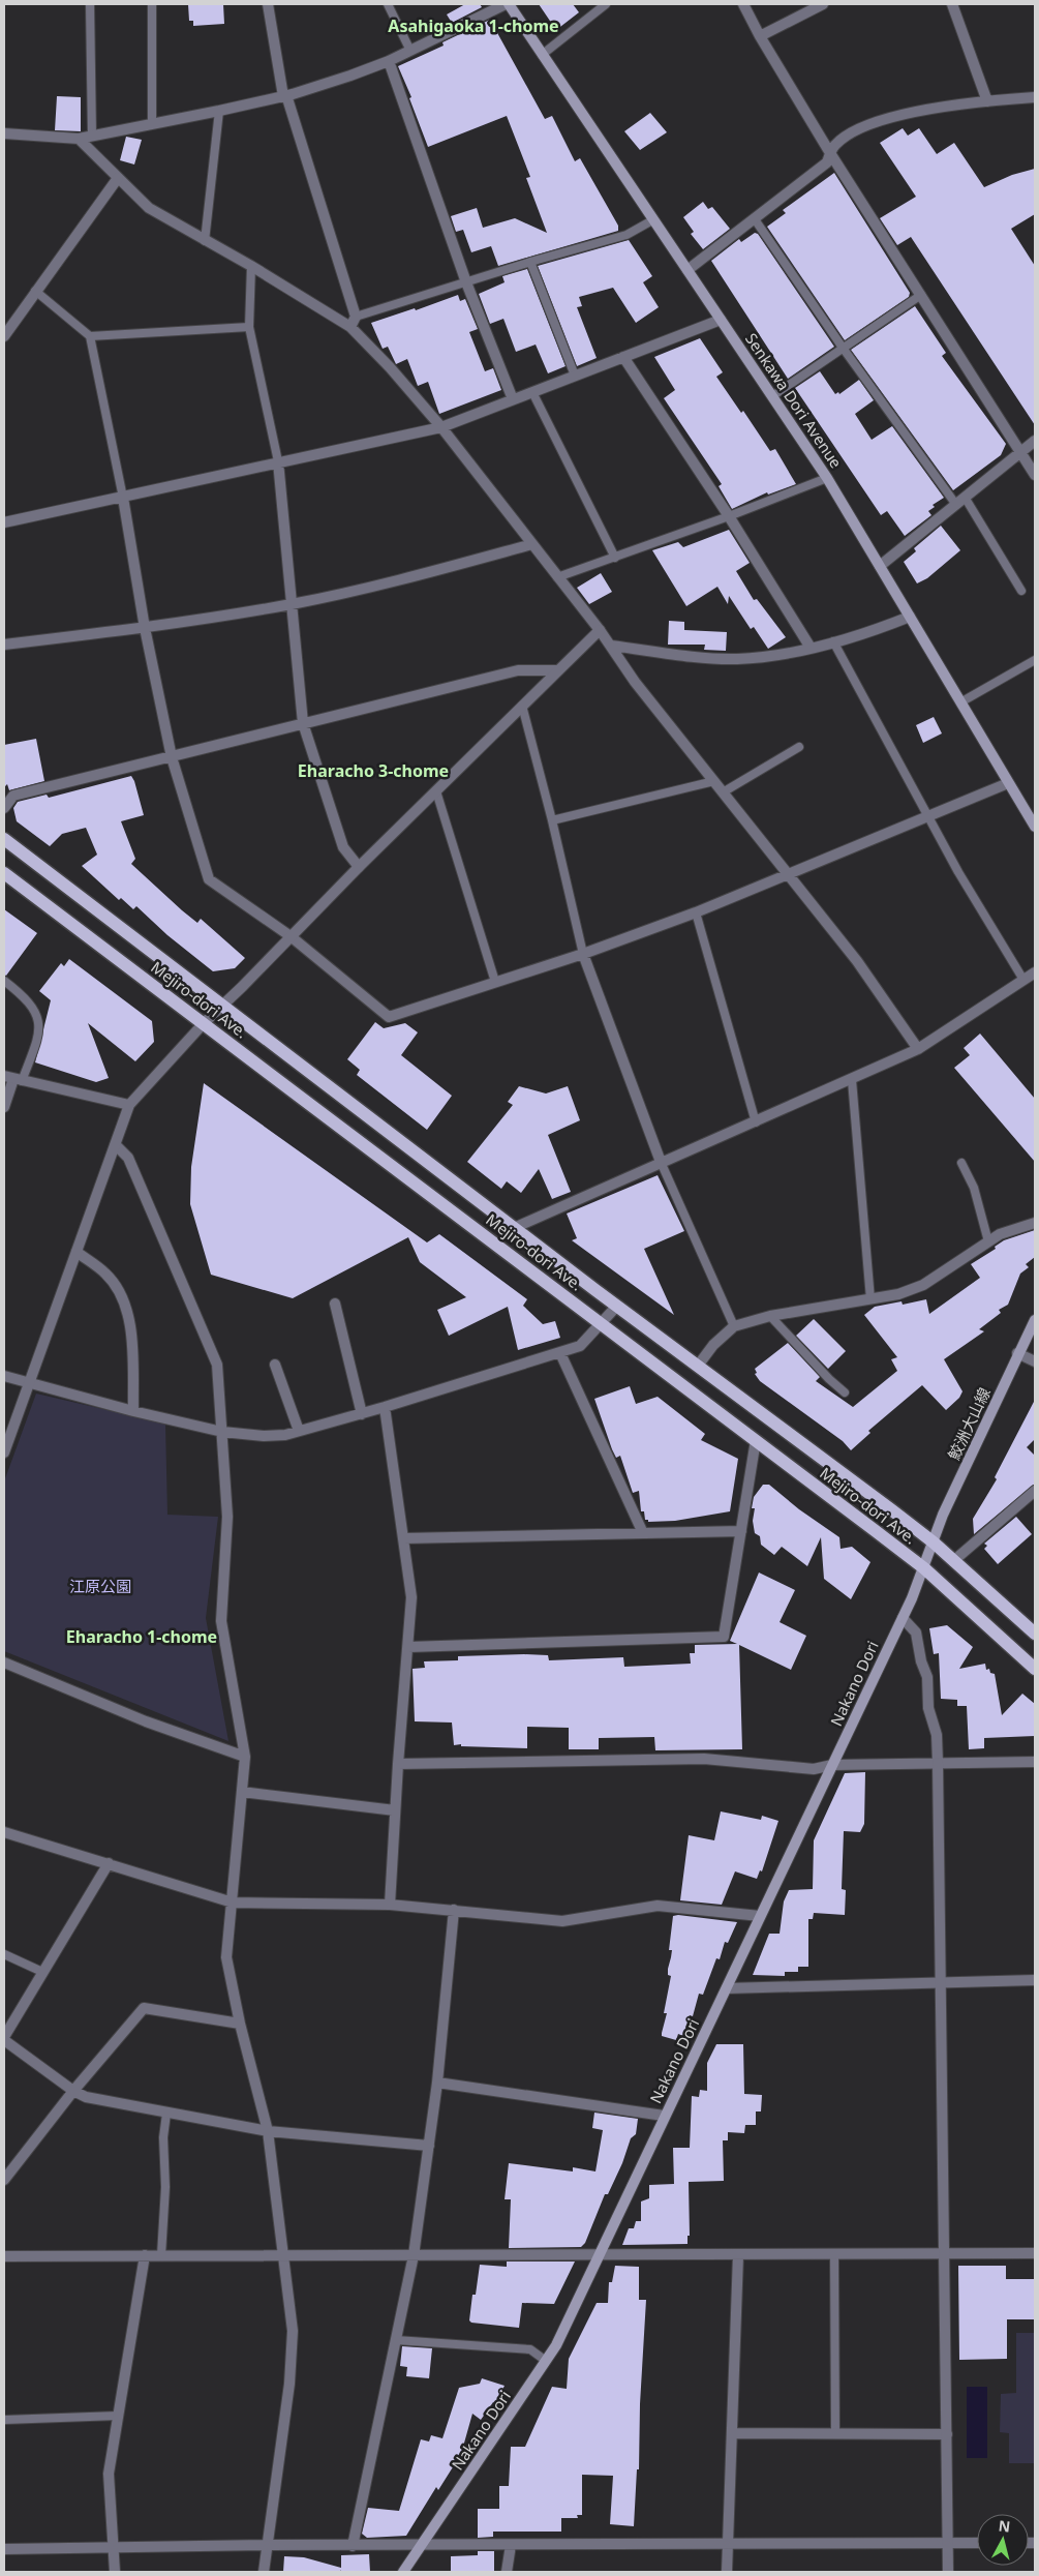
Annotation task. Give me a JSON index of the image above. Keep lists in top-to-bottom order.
{
  "streets": {
    "main road": [
      "Senkawa Dori Avenue",
      "Mejiro-dori Ave.",
      "鮫洲大山線",
      "Nakano Dori"
    ]
  },
  "crossings": [
    ["Mejiro-dori Ave.", "鮫洲大山線"],
    ["Mejiro-dori Ave.", "Nakano Dori"],
    ["鮫洲大山線", "Nakano Dori"]
  ],
  "districts": ["Asahigaoka 1-chome", "Eharacho 3-chome", "Eharacho 1-chome"],
  "parks": ["江原公園"],
  "north": "top"
}
